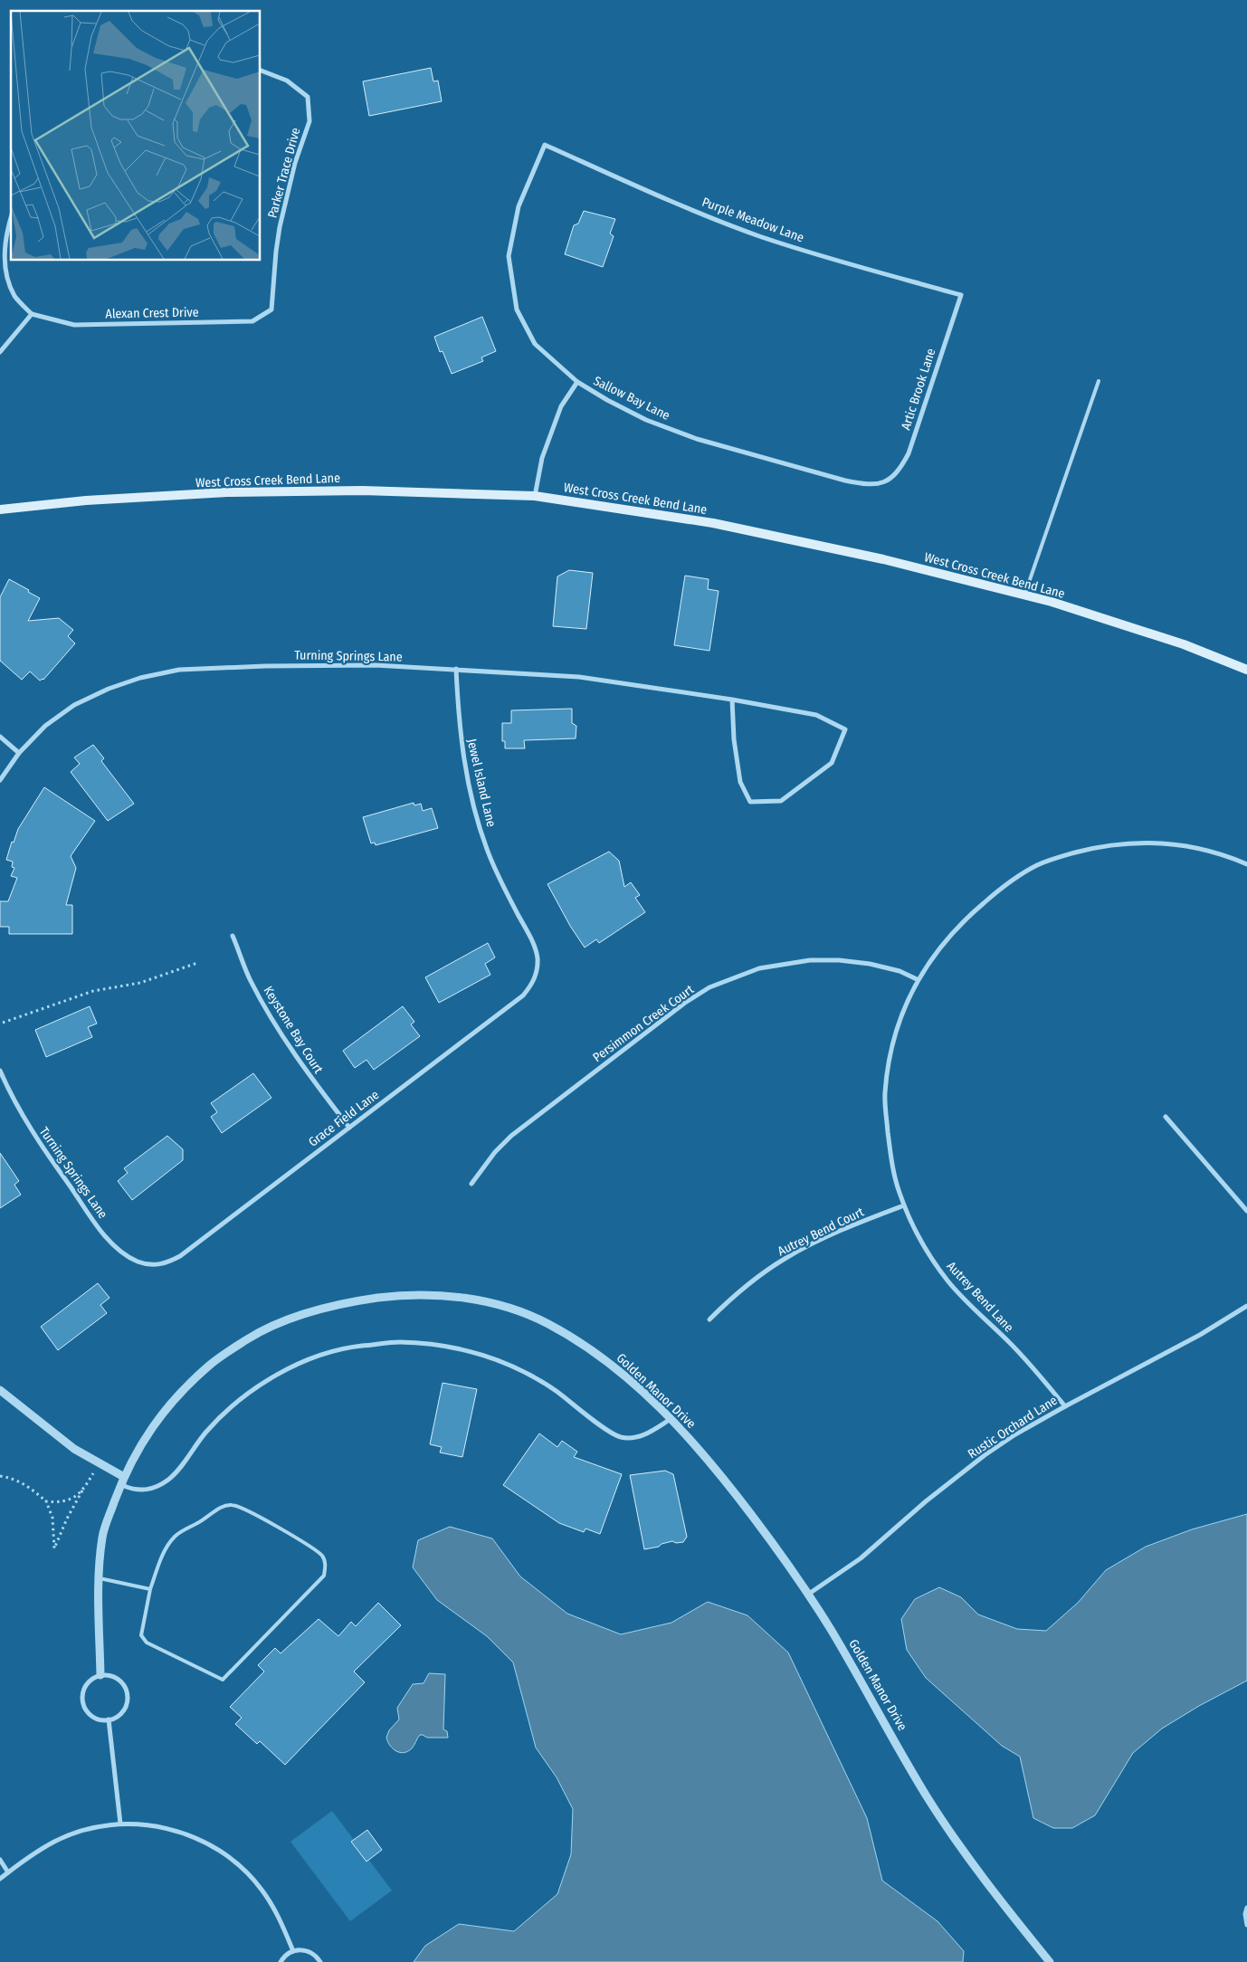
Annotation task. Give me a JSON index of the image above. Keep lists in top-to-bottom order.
{
  "streets": {
    "main road": ["West Cross Creek Bend Lane"],
    "street": [
      "Parker Trace Drive",
      "Purple Meadow Lane",
      "Alexan Crest Drive",
      "Artic Brook Lane",
      "Sallow Bay Lane",
      "Turning Springs Lane",
      "Jewel Island Lane",
      "Persimmon Creek Court",
      "Keystone Bay Court",
      "Grace Field Lane",
      "Autrey Bend Court",
      "Autrey Bend Lane",
      "Golden Manor Drive",
      "Rustic Orchard Lane"
    ]
  },
  "crossings": [
    ["Parker Trace Drive", "Alexan Crest Drive"],
    ["Purple Meadow Lane", "Artic Brook Lane"],
    ["Purple Meadow Lane", "Sallow Bay Lane"],
    ["Artic Brook Lane", "Sallow Bay Lane"],
    ["Turning Springs Lane", "Jewel Island Lane"],
    ["Turning Springs Lane", "Grace Field Lane"],
    ["Jewel Island Lane", "Grace Field Lane"],
    ["Persimmon Creek Court", "Autrey Bend Lane"],
    ["Keystone Bay Court", "Grace Field Lane"],
    ["Autrey Bend Court", "Autrey Bend Lane"],
    ["Autrey Bend Lane", "Rustic Orchard Lane"],
    ["Golden Manor Drive", "Rustic Orchard Lane"]
  ]
}
